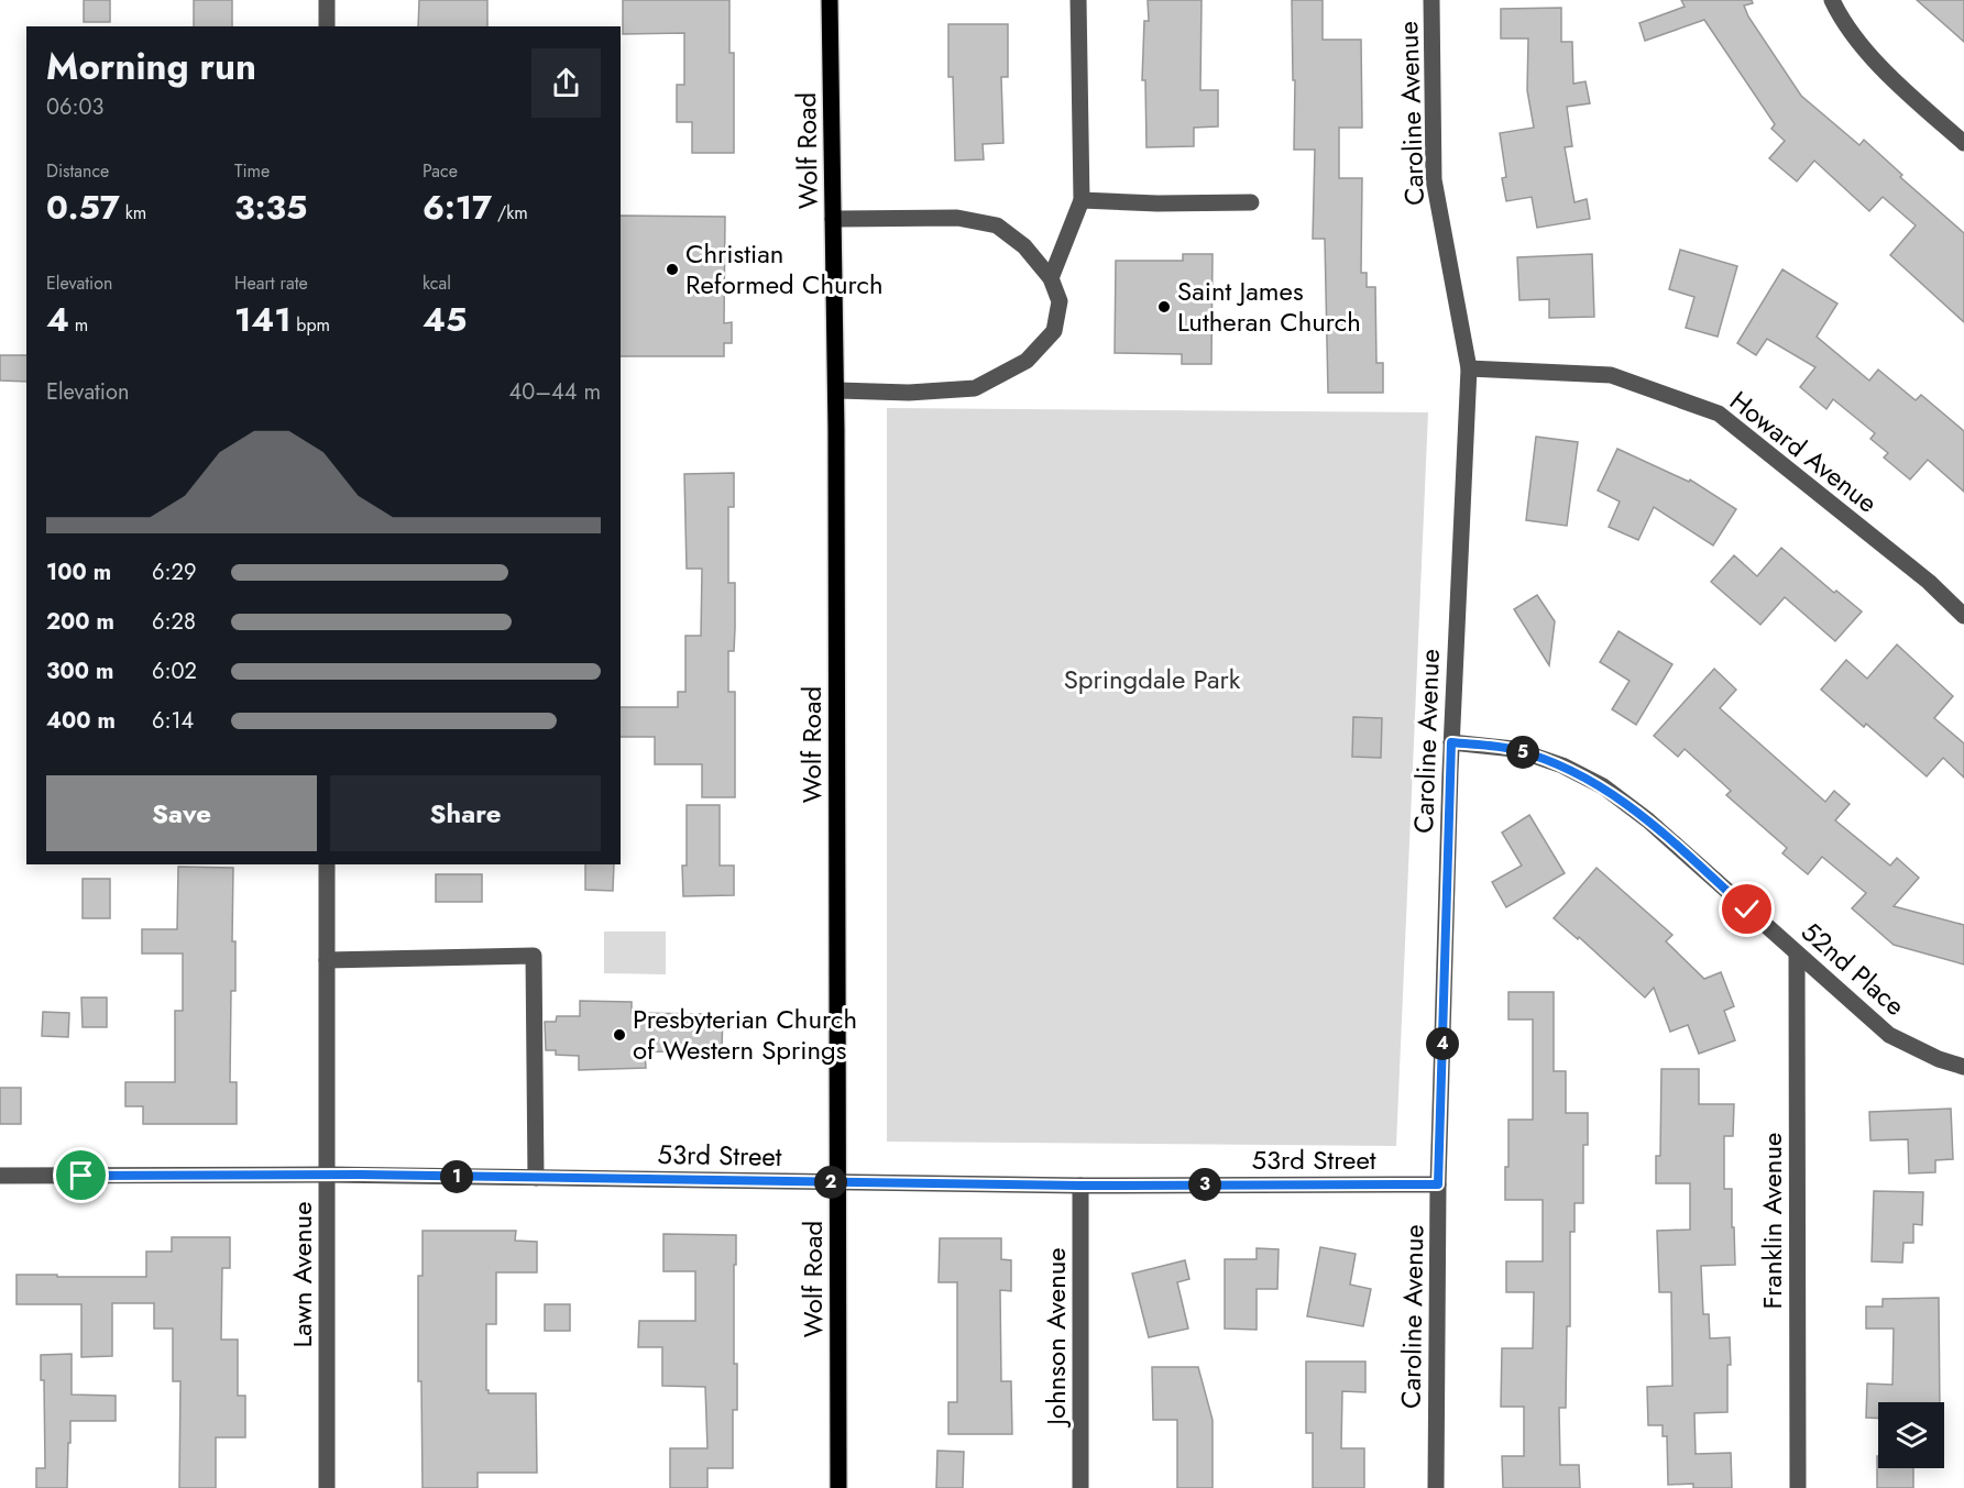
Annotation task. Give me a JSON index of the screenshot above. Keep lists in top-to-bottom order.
{
  "streets": {
    "main road": ["Wolf Road"],
    "street": [
      "Caroline Avenue",
      "Howard Avenue",
      "52nd Place",
      "53rd Street",
      "Franklin Avenue",
      "Lawn Avenue",
      "Johnson Avenue"
    ]
  },
  "crossings": [
    ["Caroline Avenue", "Howard Avenue"],
    ["Caroline Avenue", "52nd Place"],
    ["Caroline Avenue", "53rd Street"],
    ["Wolf Road", "53rd Street"],
    ["52nd Place", "Franklin Avenue"],
    ["53rd Street", "Lawn Avenue"],
    ["53rd Street", "Johnson Avenue"]
  ],
  "parks": ["Springdale Park"],
  "places": ["Christian Reformed Church", "Saint James Lutheran Church", "Presbyterian Church of Western Springs"],
  "page": {
    "heading": ["Morning run", "06:03"],
    "stats": [
      ["Distance", "0.57 km"],
      ["Time", "3:35"],
      ["Pace", "6:17 /km"],
      ["Elevation", "4 m"],
      ["Heart rate", "141 bpm"],
      ["kcal", "45"]
    ],
    "chart": ["Elevation", "40–44 m"],
    "list": [
      {
        "name": "100 m",
        "note": "6:29"
      },
      {
        "name": "200 m",
        "note": "6:28"
      },
      {
        "name": "300 m",
        "note": "6:02"
      },
      {
        "name": "400 m",
        "note": "6:14"
      }
    ],
    "pins": [
      "5",
      "4",
      "1",
      "2",
      "3"
    ],
    "buttons": ["Save", "Share"]
  }
}
